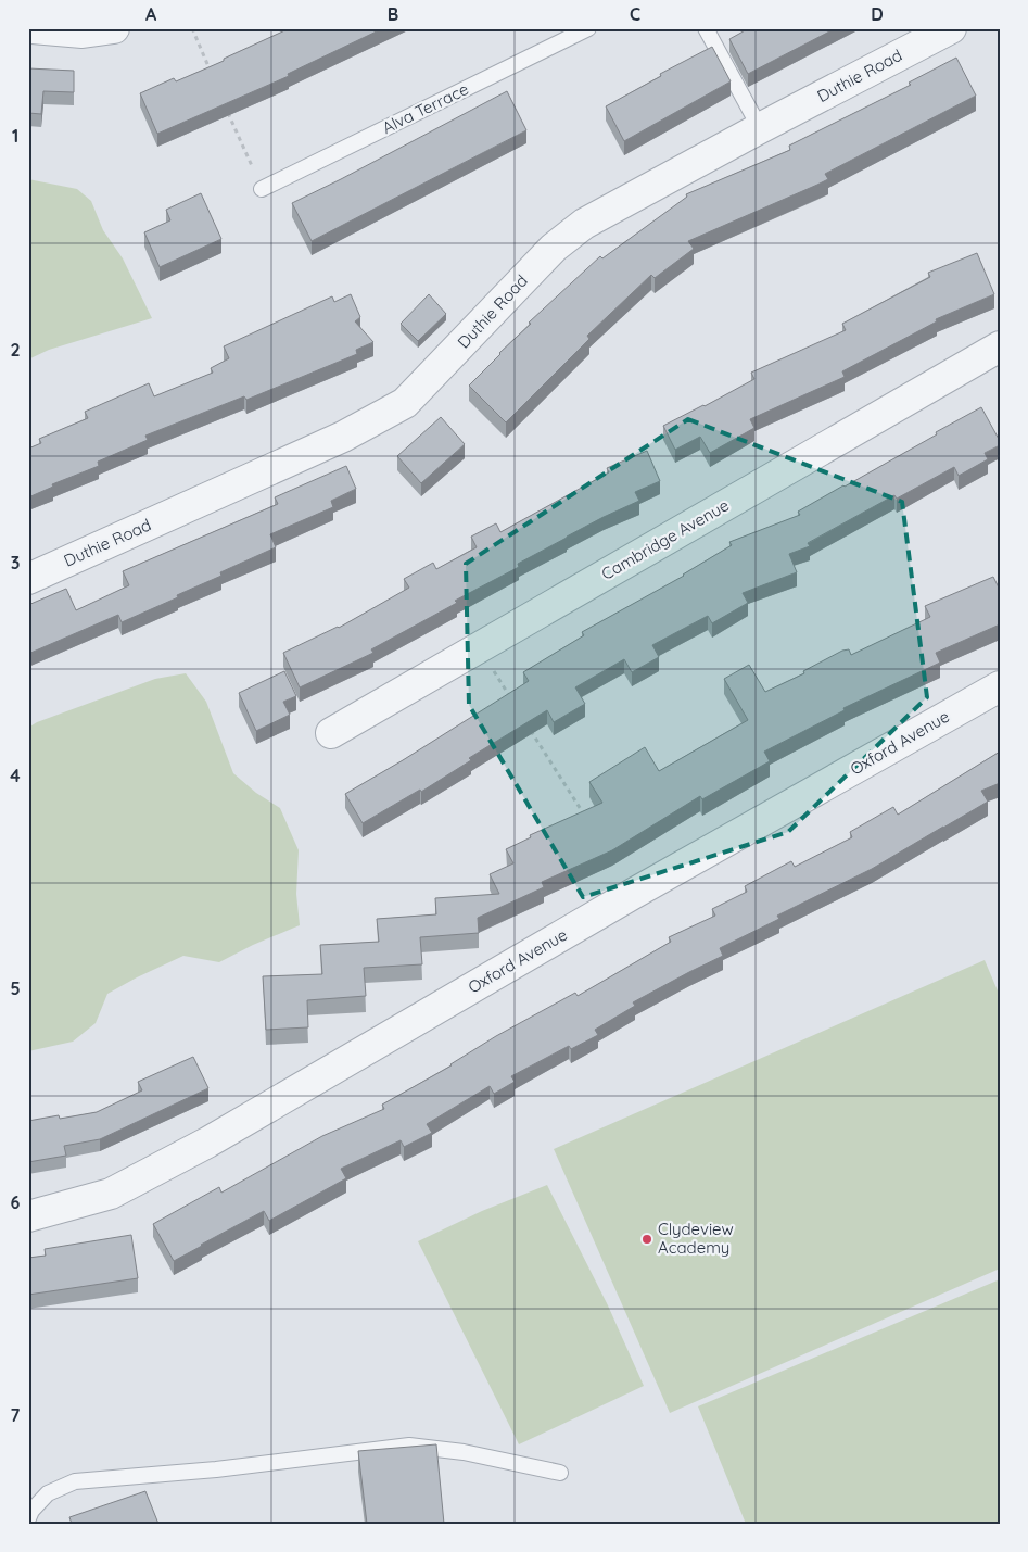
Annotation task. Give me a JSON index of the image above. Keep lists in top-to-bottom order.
{
  "streets": {
    "street": ["Duthie Road", "Cambridge Avenue", "Oxford Avenue"],
    "lane": ["Alva Terrace"]
  },
  "places": ["Clydeview Academy"],
  "grid": {
    "columns": [
      "A",
      "B",
      "C",
      "D"
    ],
    "rows": [
      "1",
      "2",
      "3",
      "4",
      "5",
      "6",
      "7"
    ]
  }
}
